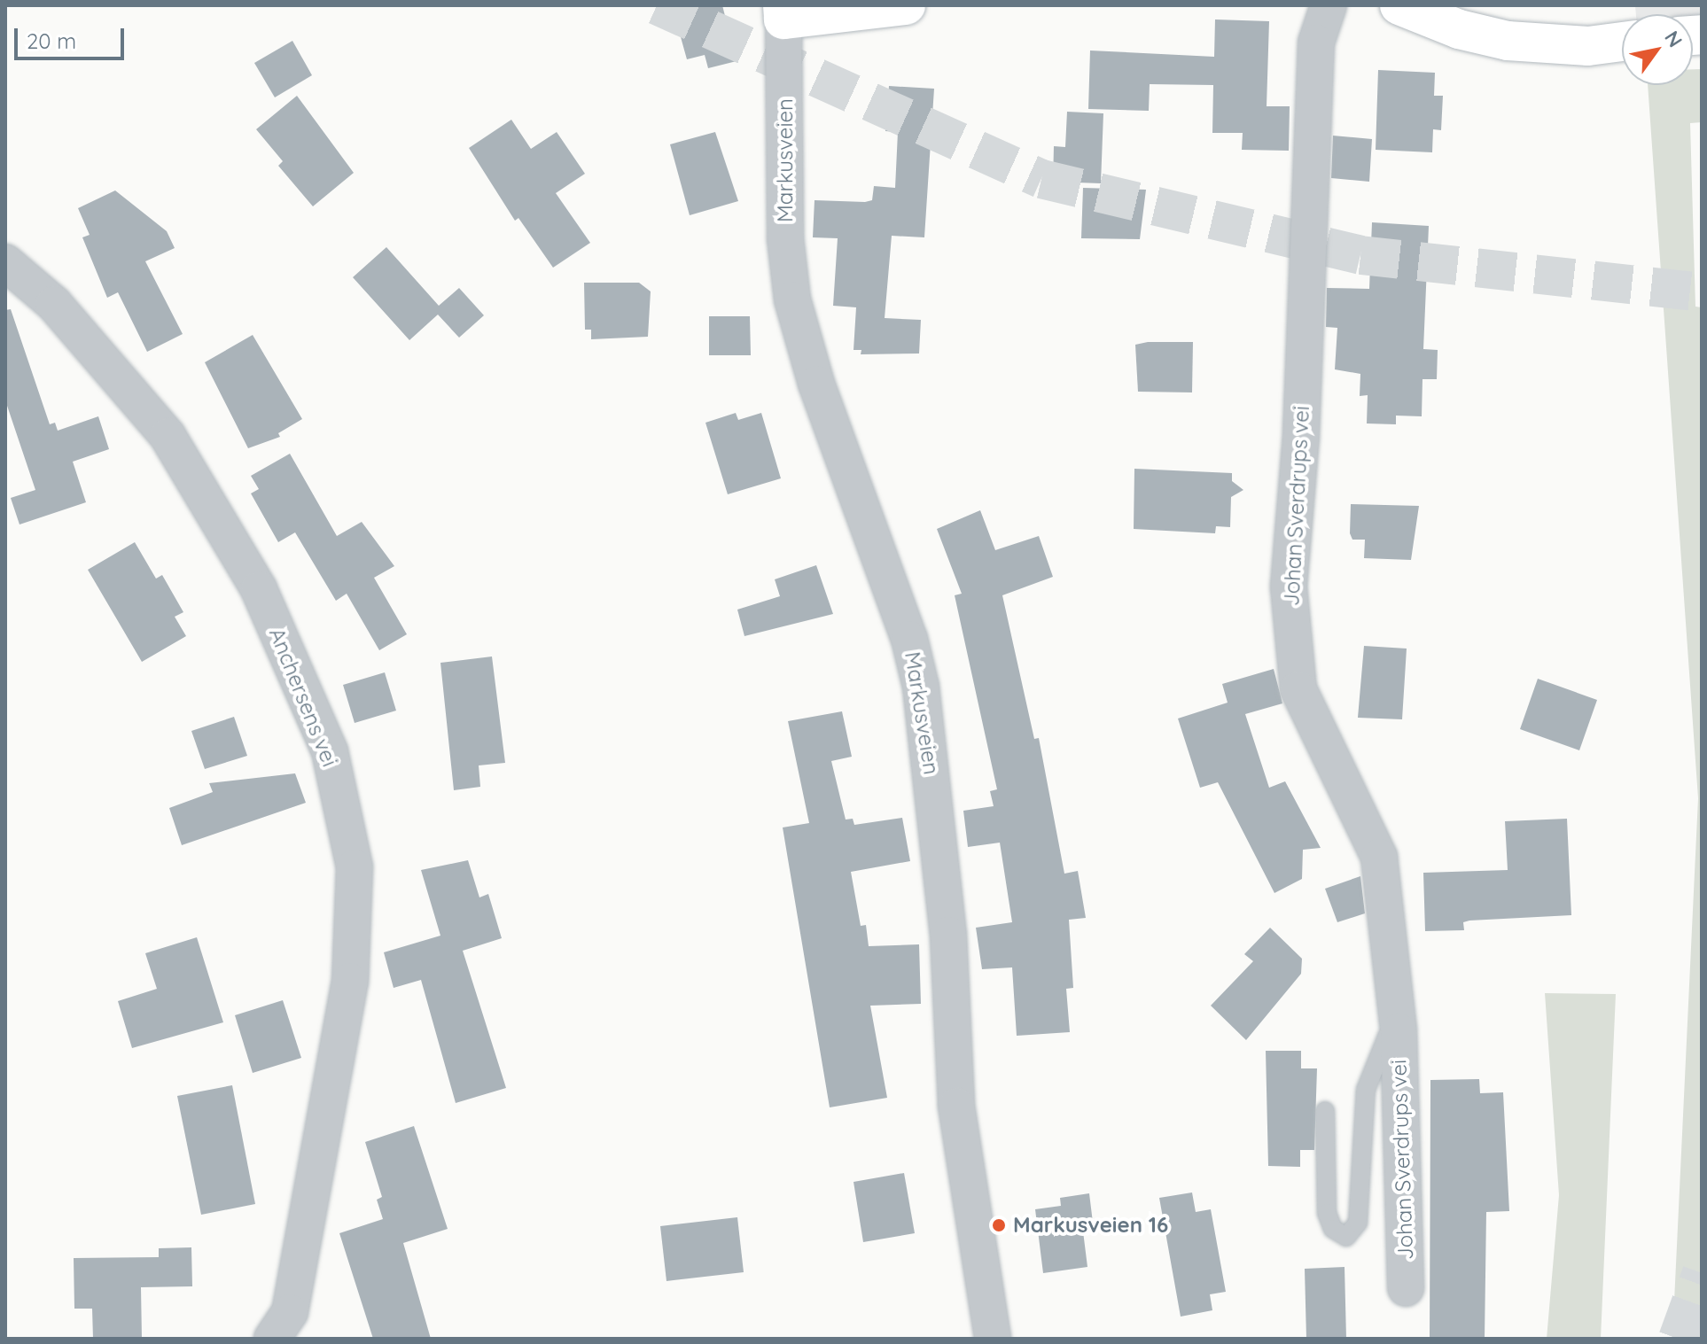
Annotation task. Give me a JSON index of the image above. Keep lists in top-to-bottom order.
{
  "streets": {
    "street": ["Markusveien", "Johan Sverdrups vei", "Anchersens vei"]
  },
  "places": ["Markusveien 16"],
  "scale_bar": "20 m",
  "north": "top right"
}
